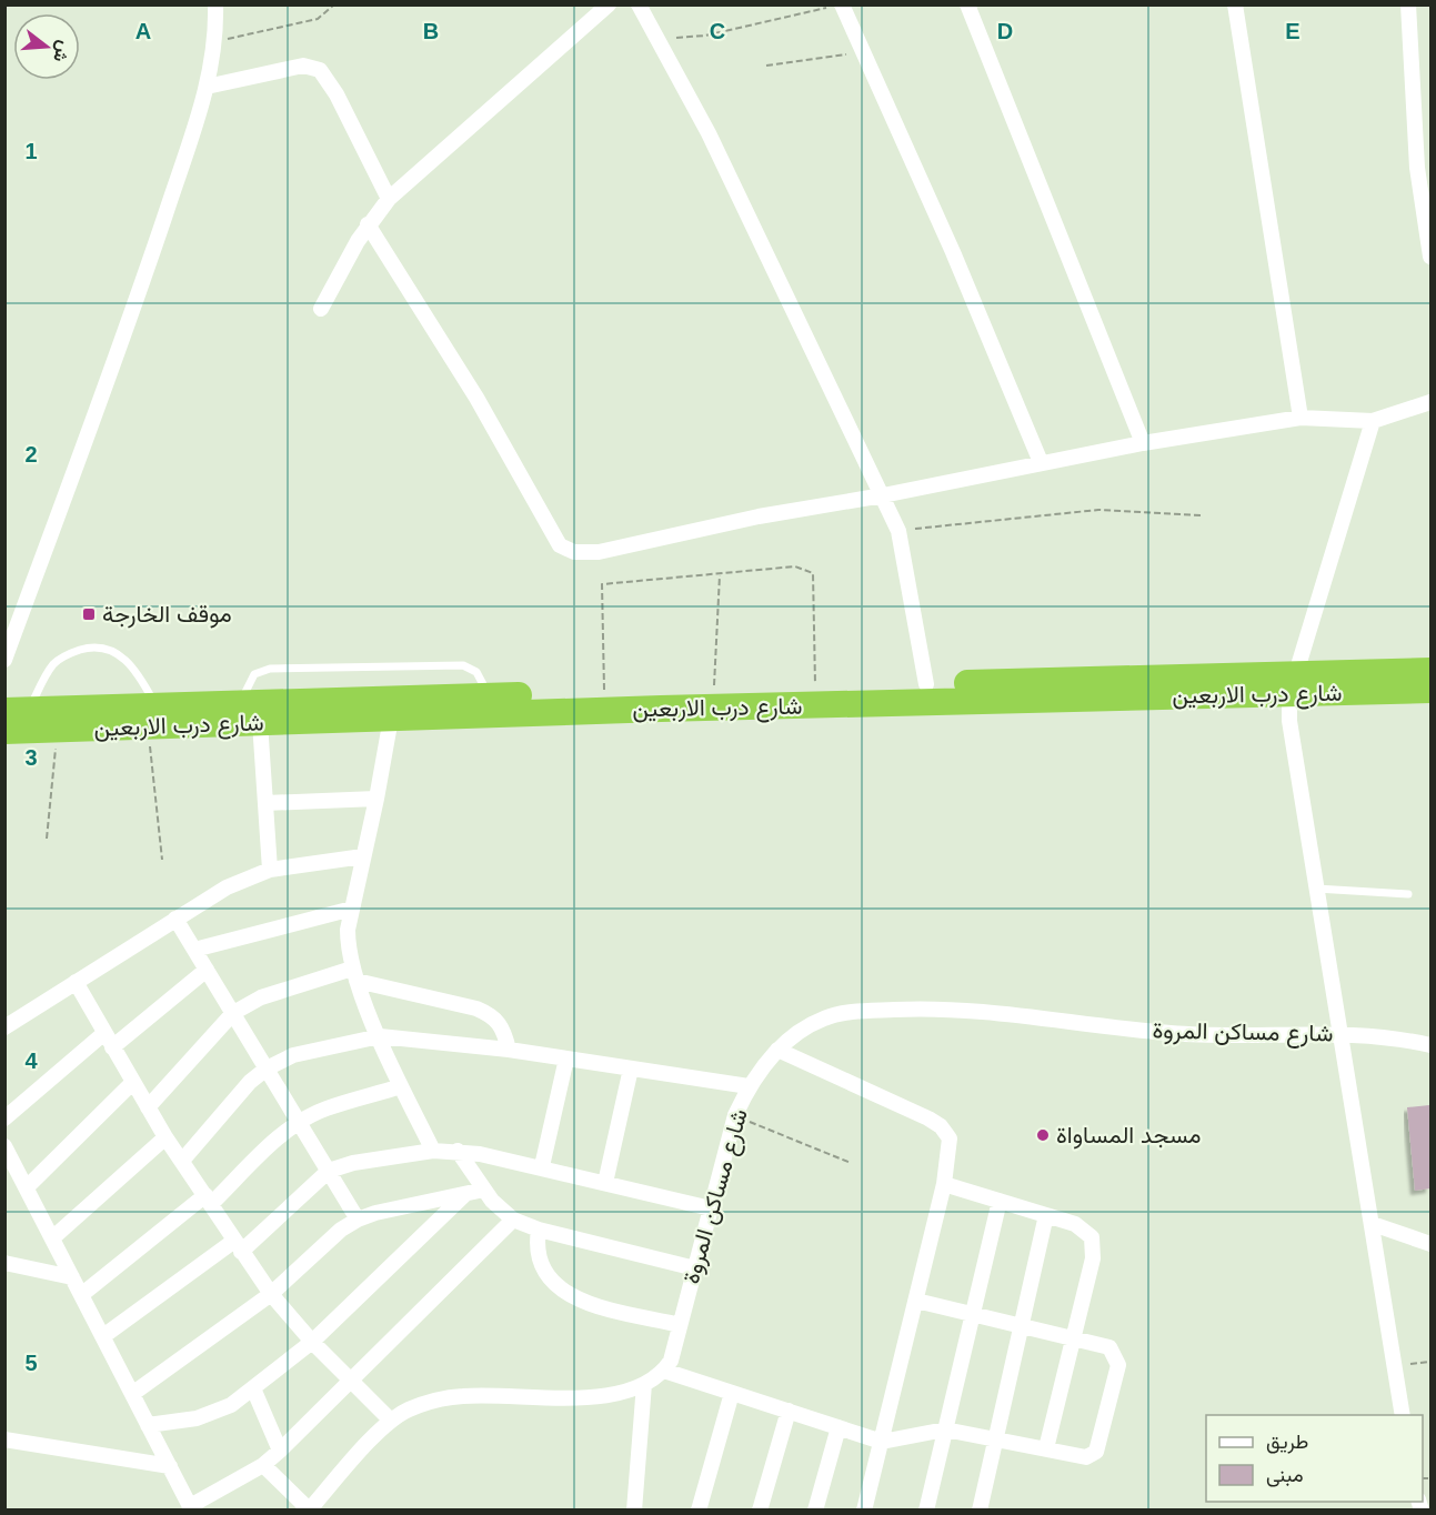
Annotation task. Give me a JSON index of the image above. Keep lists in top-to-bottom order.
{
  "streets": {
    "highway": ["شارع درب الاربعين"],
    "street": ["شارع مساكن المروة"]
  },
  "places": {
    "transit": ["موقف الخارجة"],
    "other": ["مسجد المساواة"]
  },
  "legend": ["طريق", "مبنى"],
  "north": "right",
  "grid": {
    "columns": [
      "A",
      "B",
      "C",
      "D",
      "E"
    ],
    "rows": [
      "1",
      "2",
      "3",
      "4",
      "5"
    ]
  }
}
